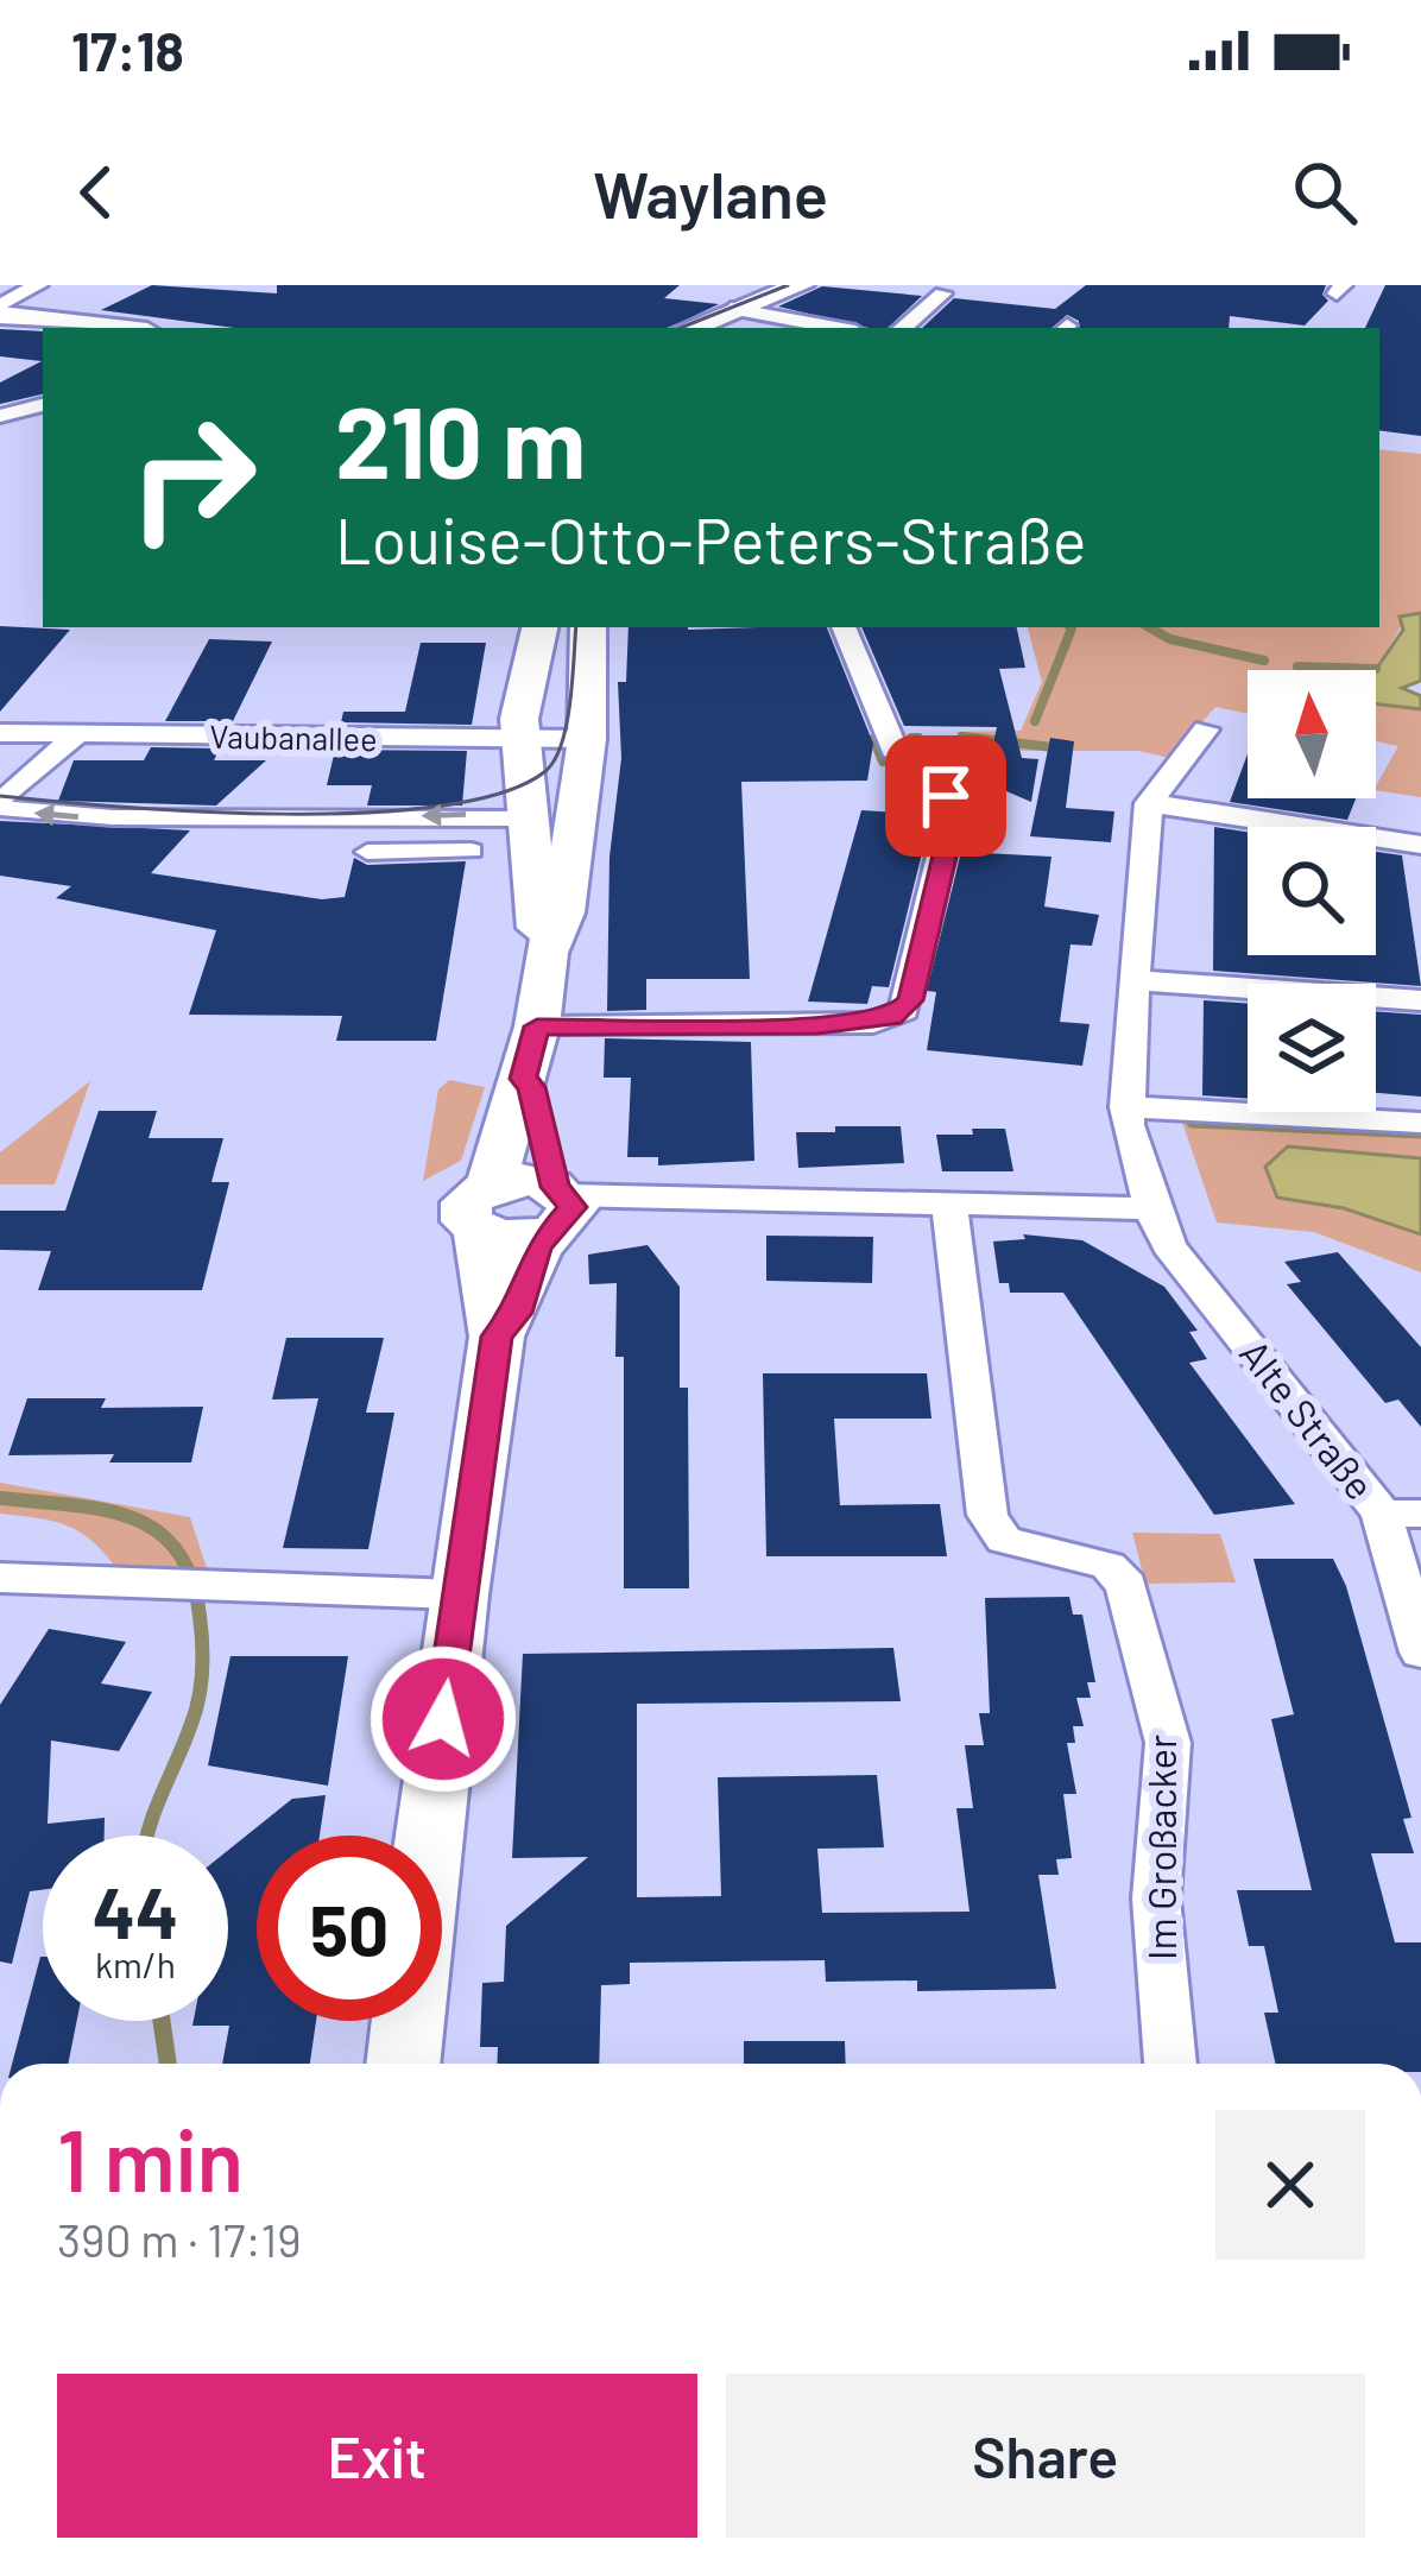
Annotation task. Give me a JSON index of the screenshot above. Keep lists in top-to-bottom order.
{
  "streets": {
    "street": ["Vaubanallee", "Alte Straße", "Im Großacker"]
  },
  "north": "top",
  "page": {
    "status": "17:18",
    "header": "Waylane",
    "turn": ["210 m", "Louise-Otto-Peters-Straße"],
    "speed": "44 km/h",
    "limit": "50",
    "heading": ["1 min", "390 m · 17:19"],
    "buttons": ["Exit", "Share"]
  }
}
